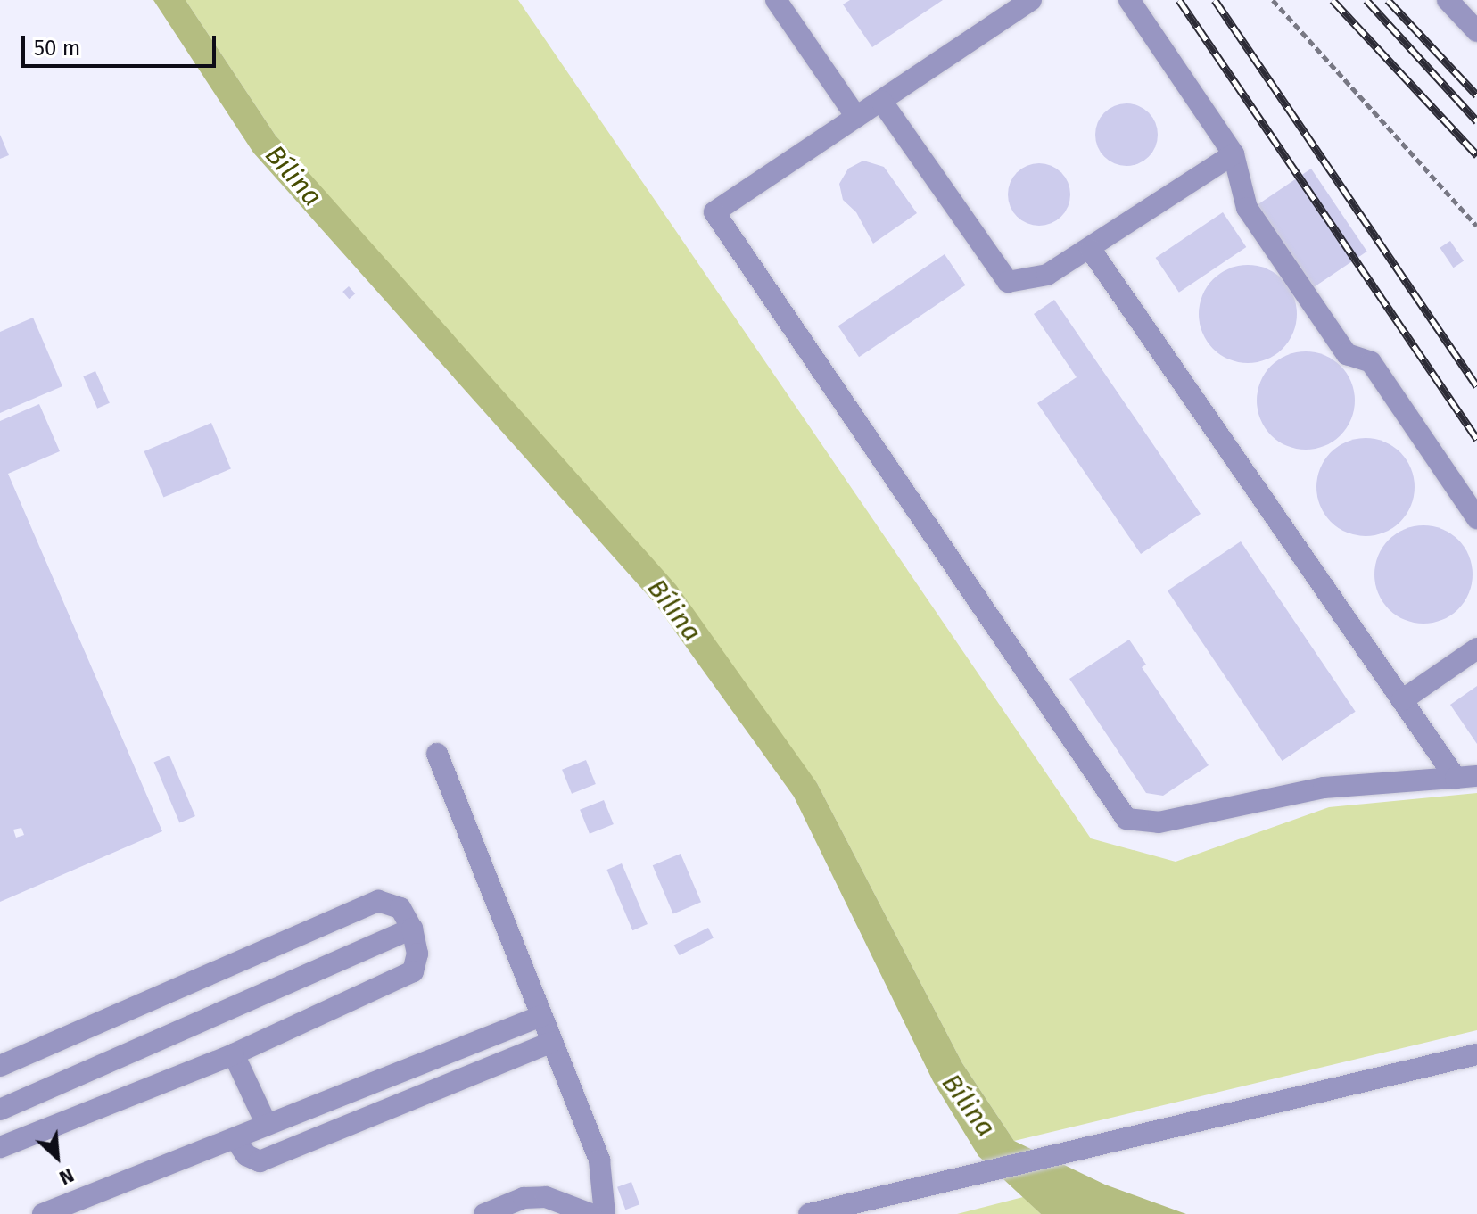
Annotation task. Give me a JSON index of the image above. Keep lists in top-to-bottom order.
{
  "water": ["Bílina"],
  "scale_bar": "50 m",
  "north": "bottom right"
}
